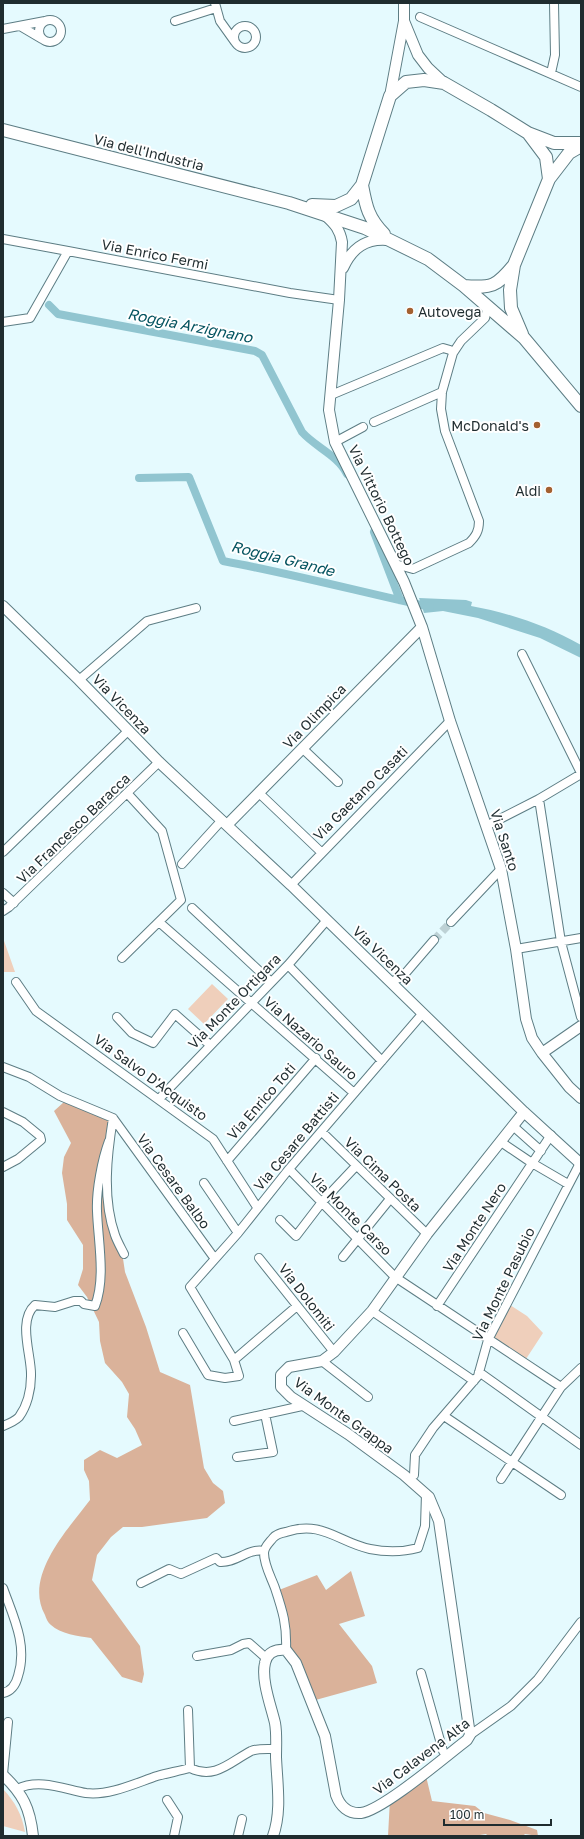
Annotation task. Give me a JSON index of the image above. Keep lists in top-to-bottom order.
{
  "streets": {
    "main road": ["Via dell'Industria"],
    "street": [
      "Via Enrico Fermi",
      "Via Vittorio Bottego",
      "Via Vicenza",
      "Via Olimpica",
      "Via Gaetano Casati",
      "Via Francesco Baracca",
      "Via Santo",
      "Via Monte Ortigara",
      "Via Nazario Sauro",
      "Via Salvo D'Acquisto",
      "Via Enrico Toti",
      "Via Cesare Battisti",
      "Via Cima Posta",
      "Via Cesare Balbo",
      "Via Monte Carso",
      "Via Monte Nero",
      "Via Monte Pasubio",
      "Via Dolomiti",
      "Via Monte Grappa",
      "Via Calavena Alta"
    ]
  },
  "crossings": [
    ["Via dell'Industria", "Via Vittorio Bottego"],
    ["Via Enrico Fermi", "Via Vittorio Bottego"],
    ["Via Vittorio Bottego", "Via Santo"],
    ["Via Vicenza", "Via Olimpica"],
    ["Via Vicenza", "Via Gaetano Casati"],
    ["Via Vicenza", "Via Francesco Baracca"],
    ["Via Vicenza", "Via Monte Ortigara"],
    ["Via Vicenza", "Via Cesare Battisti"],
    ["Via Vicenza", "Via Monte Nero"],
    ["Via Vicenza", "Via Monte Pasubio"],
    ["Via Vicenza", "Via Monte Grappa"],
    ["Via Olimpica", "Via Santo"],
    ["Via Gaetano Casati", "Via Santo"],
    ["Via Monte Ortigara", "Via Nazario Sauro"],
    ["Via Monte Ortigara", "Via Salvo D'Acquisto"],
    ["Via Nazario Sauro", "Via Enrico Toti"],
    ["Via Nazario Sauro", "Via Cesare Battisti"],
    ["Via Salvo D'Acquisto", "Via Enrico Toti"],
    ["Via Salvo D'Acquisto", "Via Cesare Battisti"],
    ["Via Cesare Battisti", "Via Cima Posta"],
    ["Via Cesare Battisti", "Via Cesare Balbo"],
    ["Via Cesare Battisti", "Via Monte Carso"],
    ["Via Cima Posta", "Via Monte Grappa"],
    ["Via Monte Carso", "Via Monte Nero"],
    ["Via Monte Carso", "Via Monte Pasubio"],
    ["Via Monte Carso", "Via Monte Grappa"],
    ["Via Dolomiti", "Via Monte Grappa"],
    ["Via Monte Grappa", "Via Calavena Alta"]
  ],
  "water": ["Roggia Arzignano", "Roggia Grande"],
  "places": ["Autovega", "McDonald's", "Aldi"],
  "scale_bar": "100 m"
}
